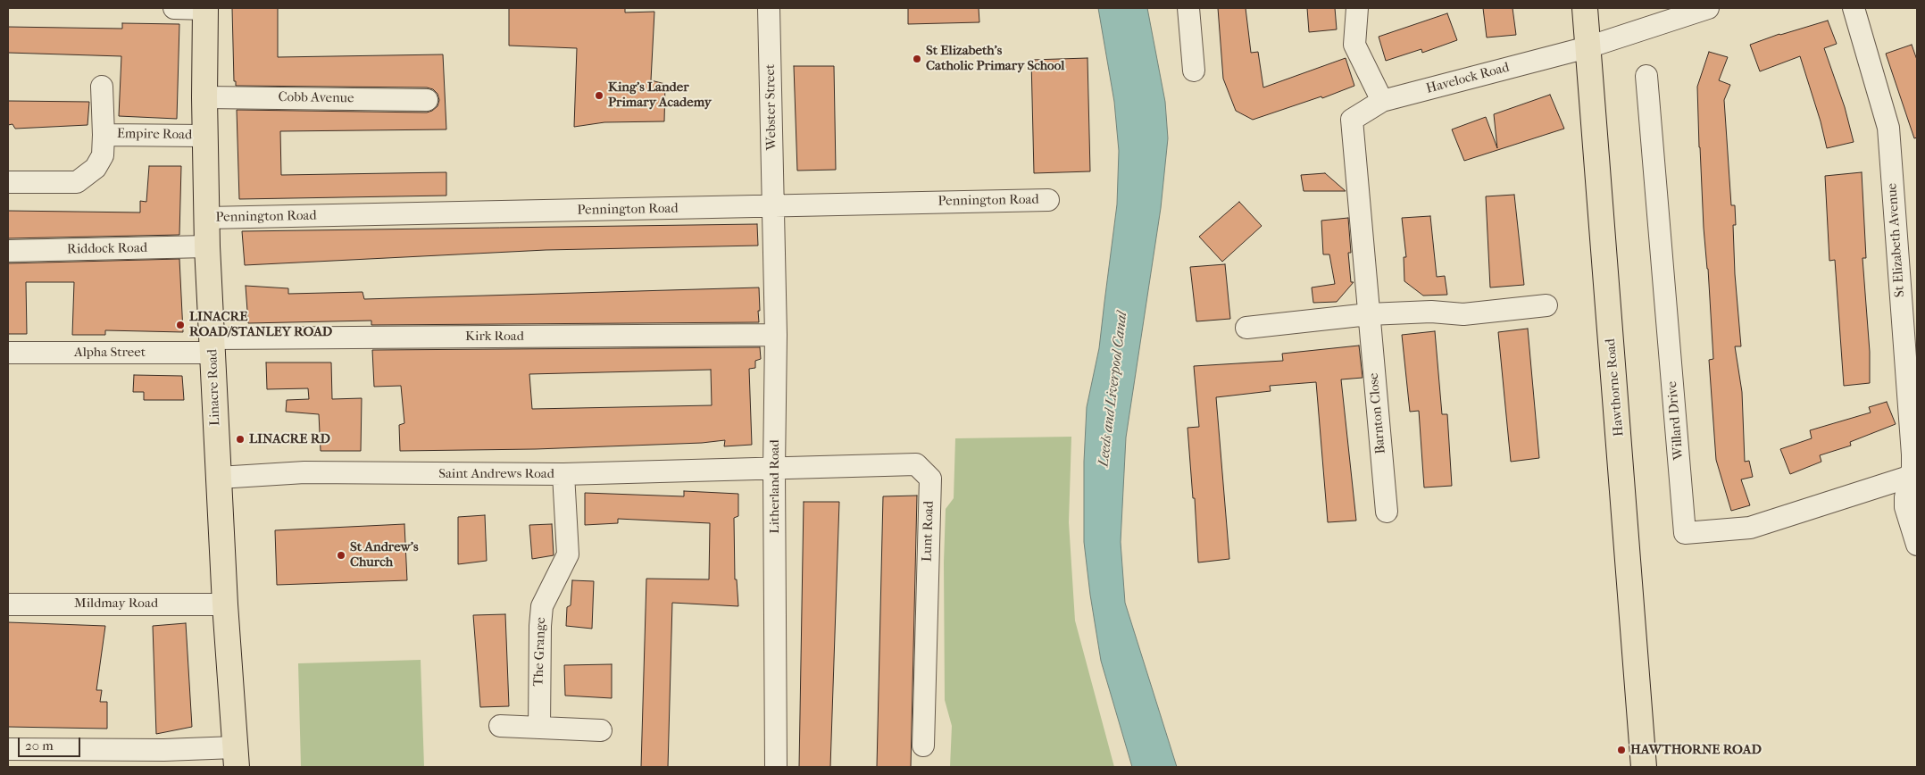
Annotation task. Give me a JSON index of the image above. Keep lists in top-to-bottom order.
{
  "streets": {
    "main road": ["Linacre Road", "Hawthorne Road"],
    "street": [
      "Havelock Road",
      "Cobb Avenue",
      "Webster Street",
      "Empire Road",
      "Pennington Road",
      "St Elizabeth Avenue",
      "Riddock Road",
      "Kirk Road",
      "Alpha Street",
      "Barnton Close",
      "Willard Drive",
      "Saint Andrews Road",
      "Litherland Road",
      "Lunt Road",
      "Mildmay Road",
      "The Grange"
    ]
  },
  "crossings": [
    ["Havelock Road", "Hawthorne Road"],
    ["Havelock Road", "Barnton Close"],
    ["Cobb Avenue", "Linacre Road"],
    ["Webster Street", "Pennington Road"],
    ["Webster Street", "Litherland Road"],
    ["Empire Road", "Linacre Road"],
    ["Pennington Road", "Linacre Road"],
    ["Pennington Road", "Litherland Road"],
    ["St Elizabeth Avenue", "Willard Drive"],
    ["Riddock Road", "Linacre Road"],
    ["Kirk Road", "Alpha Street"],
    ["Kirk Road", "Linacre Road"],
    ["Kirk Road", "Litherland Road"],
    ["Alpha Street", "Linacre Road"],
    ["Linacre Road", "Saint Andrews Road"],
    ["Linacre Road", "Mildmay Road"],
    ["Saint Andrews Road", "Litherland Road"],
    ["Saint Andrews Road", "Lunt Road"],
    ["Saint Andrews Road", "The Grange"],
    ["Litherland Road", "Lunt Road"]
  ],
  "water": ["Leeds and Liverpool Canal"],
  "places": [
    "St Elizabeth's Catholic Primary School",
    "King's Lander Primary Academy",
    "LINACRE ROAD/STANLEY ROAD",
    "LINACRE RD",
    "St Andrew's Church",
    "HAWTHORNE ROAD"
  ],
  "scale_bar": "20 m"
}
